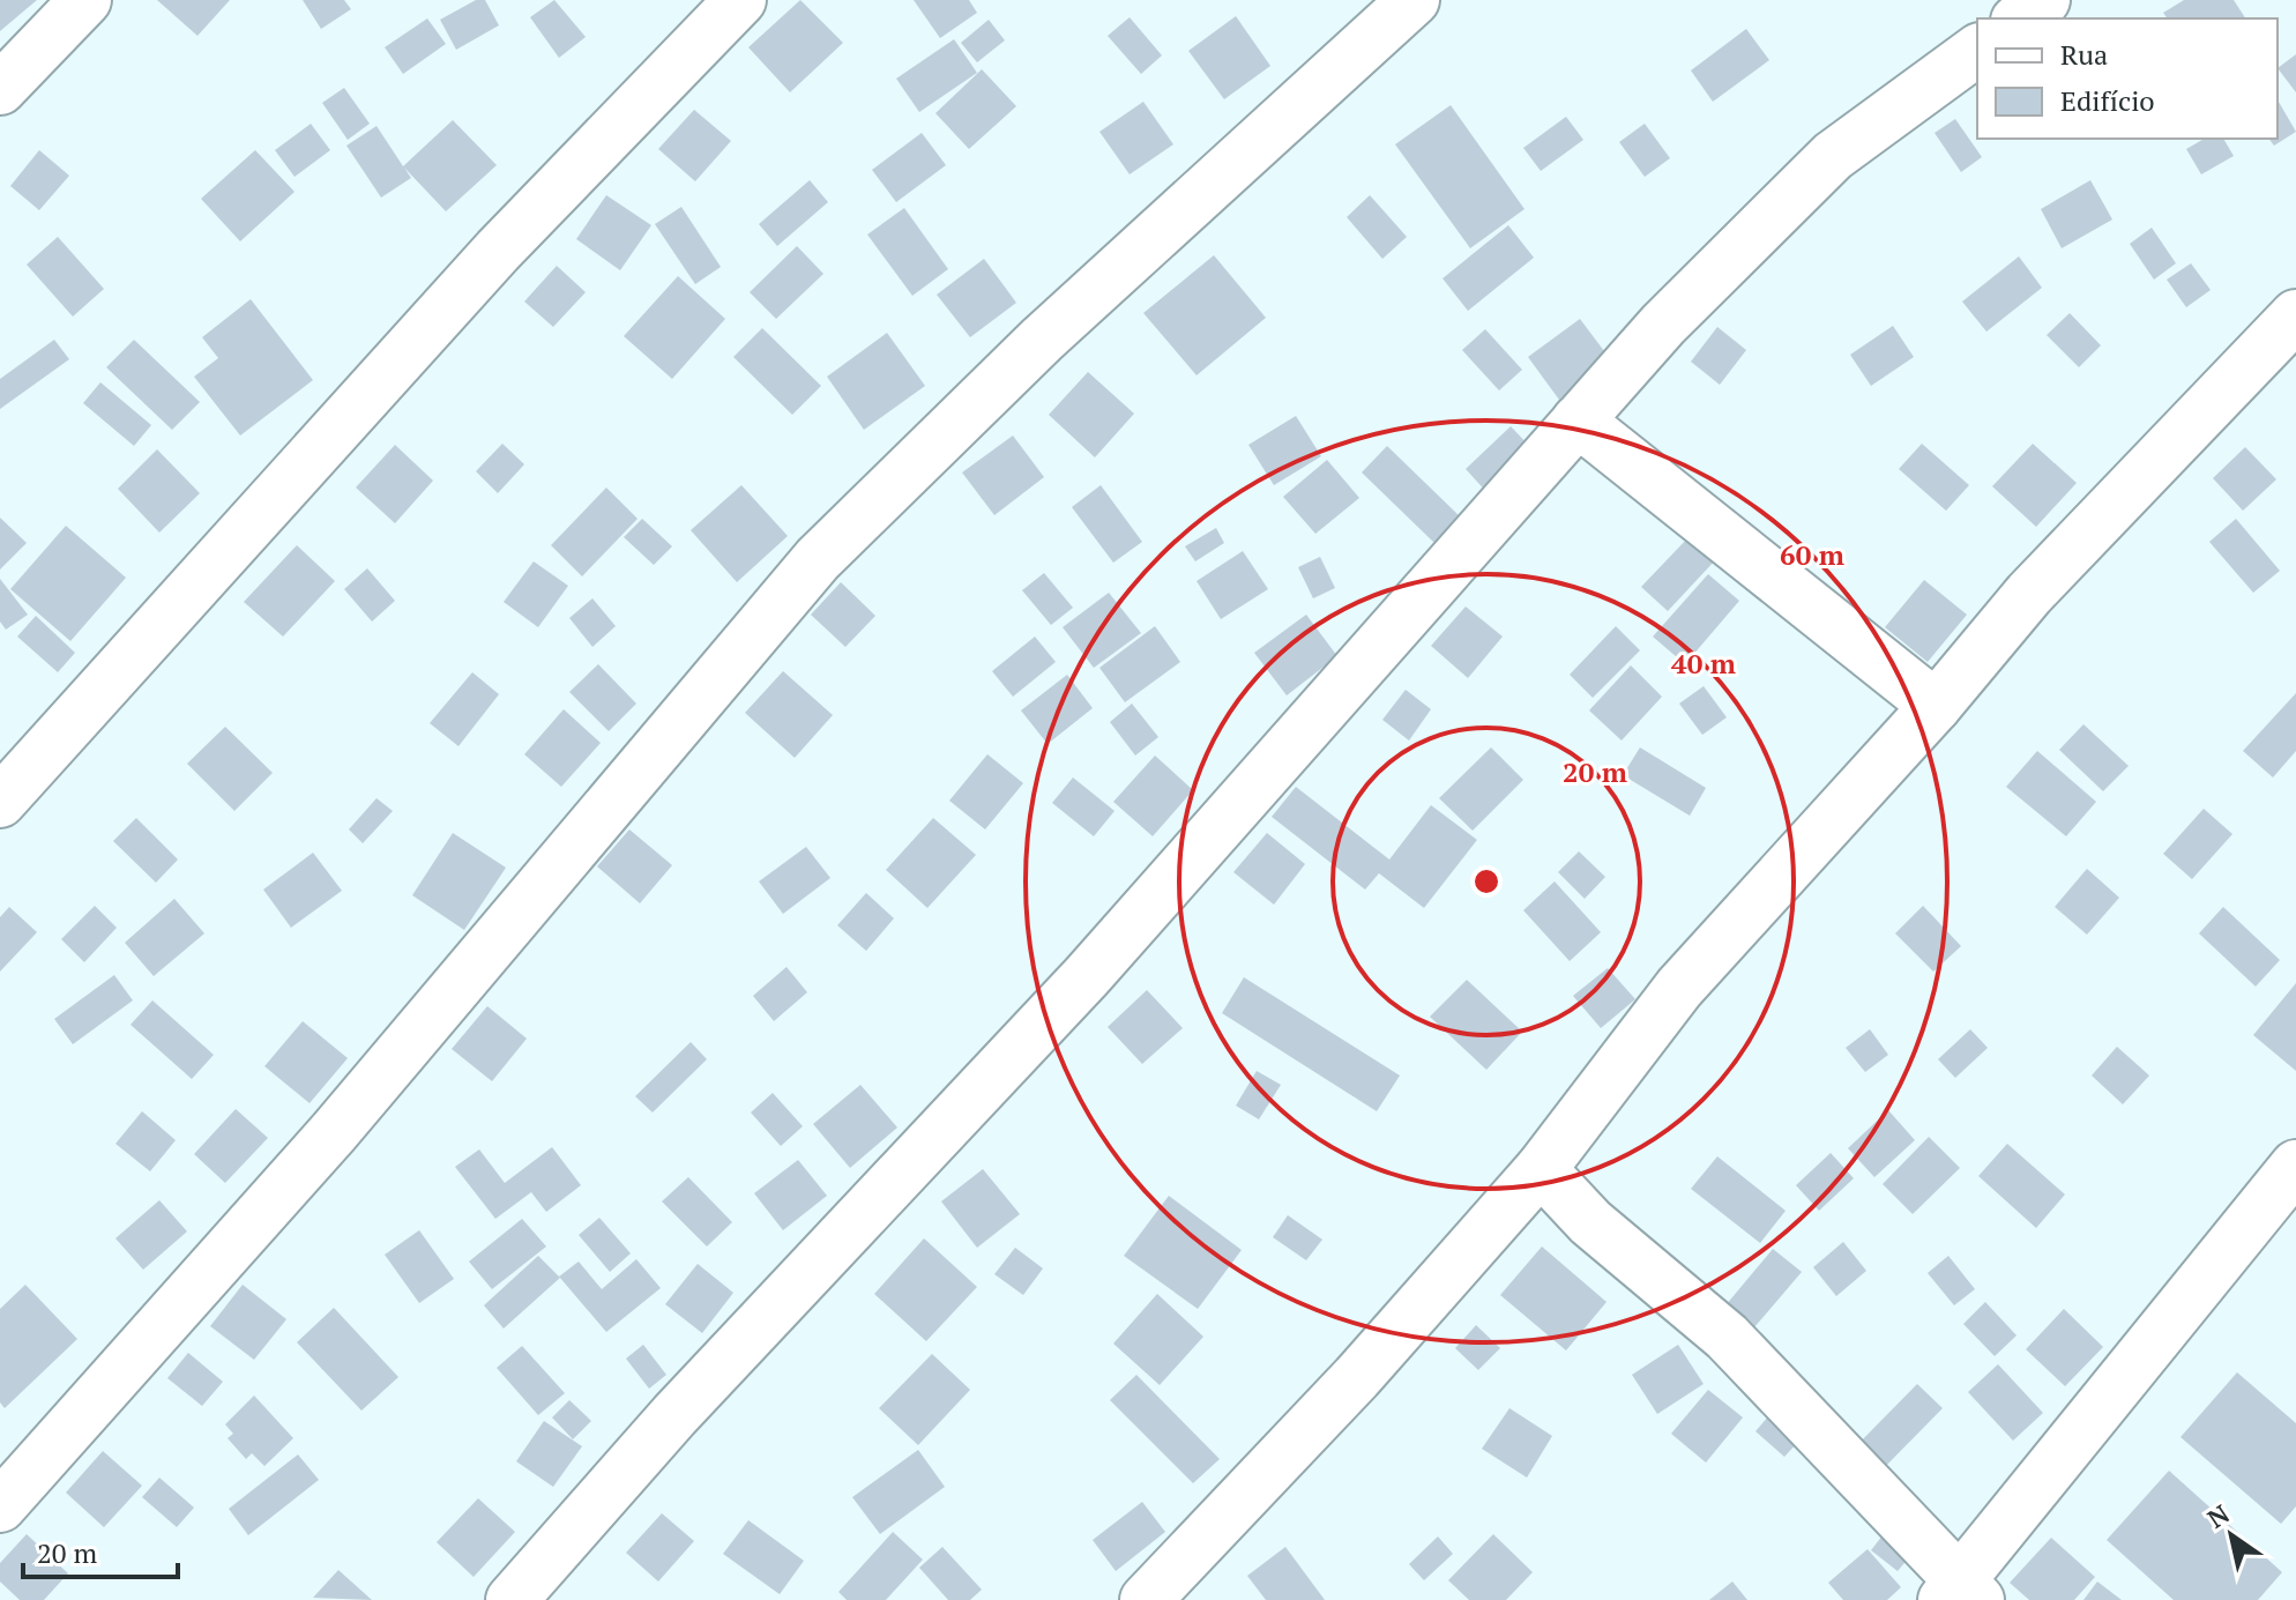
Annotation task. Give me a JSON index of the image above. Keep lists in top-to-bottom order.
{
  "legend": ["Rua", "Edifício"],
  "scale_bar": "20 m",
  "north": "top left",
  "rings": ["60 m", "40 m", "20 m"]
}
